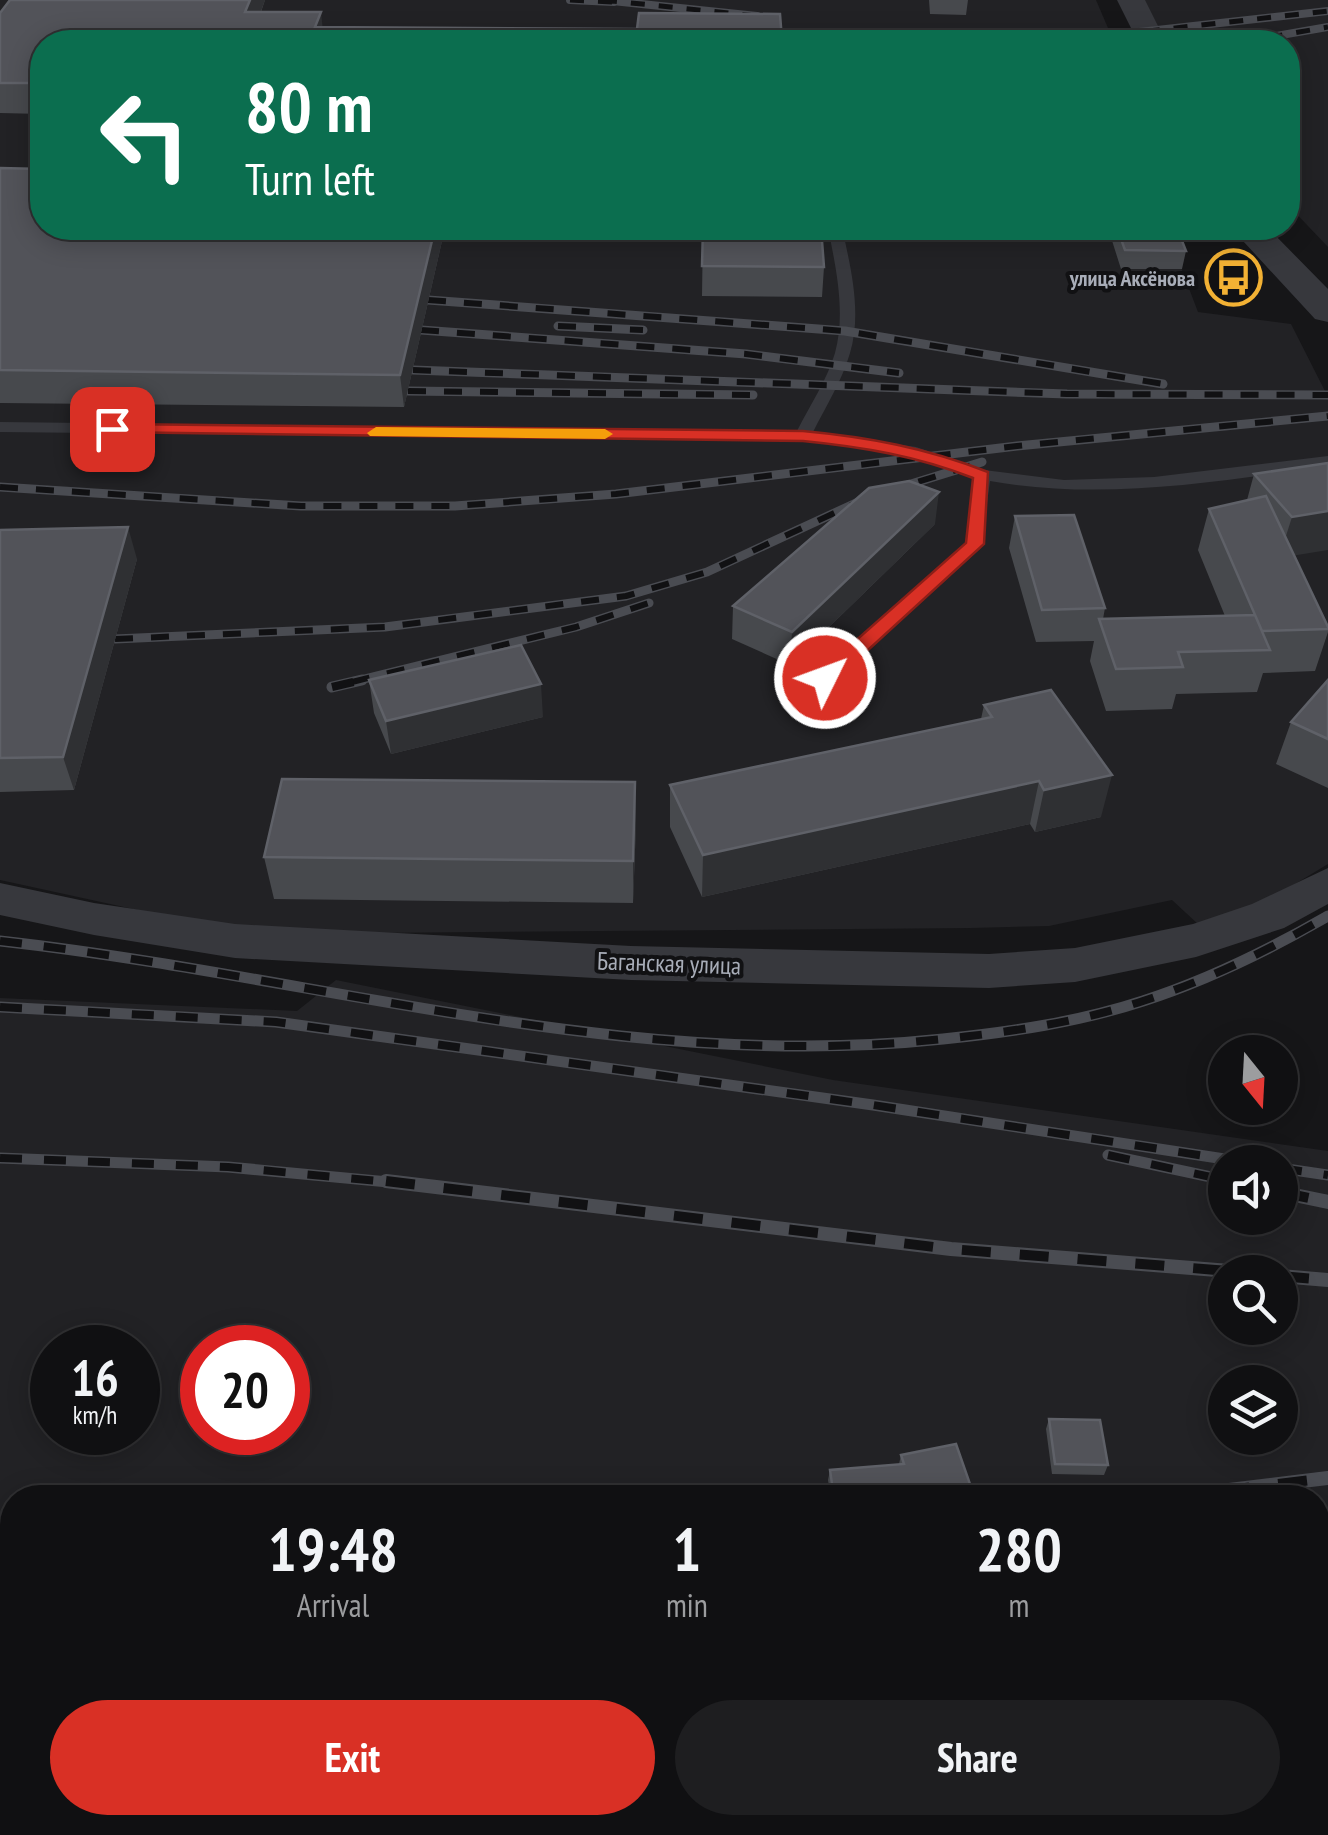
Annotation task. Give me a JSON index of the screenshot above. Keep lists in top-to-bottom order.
{
  "streets": {
    "street": ["Баганская улица"]
  },
  "places": {
    "bus stop": ["улица Аксёнова"]
  },
  "north": "bottom",
  "page": {
    "turn": ["80 m", "Turn left"],
    "speed": "16 km/h",
    "limit": "20",
    "eta": [
      "19:48",
      "Arrival",
      "1",
      "min",
      "280",
      "m"
    ],
    "buttons": ["Exit", "Share"]
  }
}
